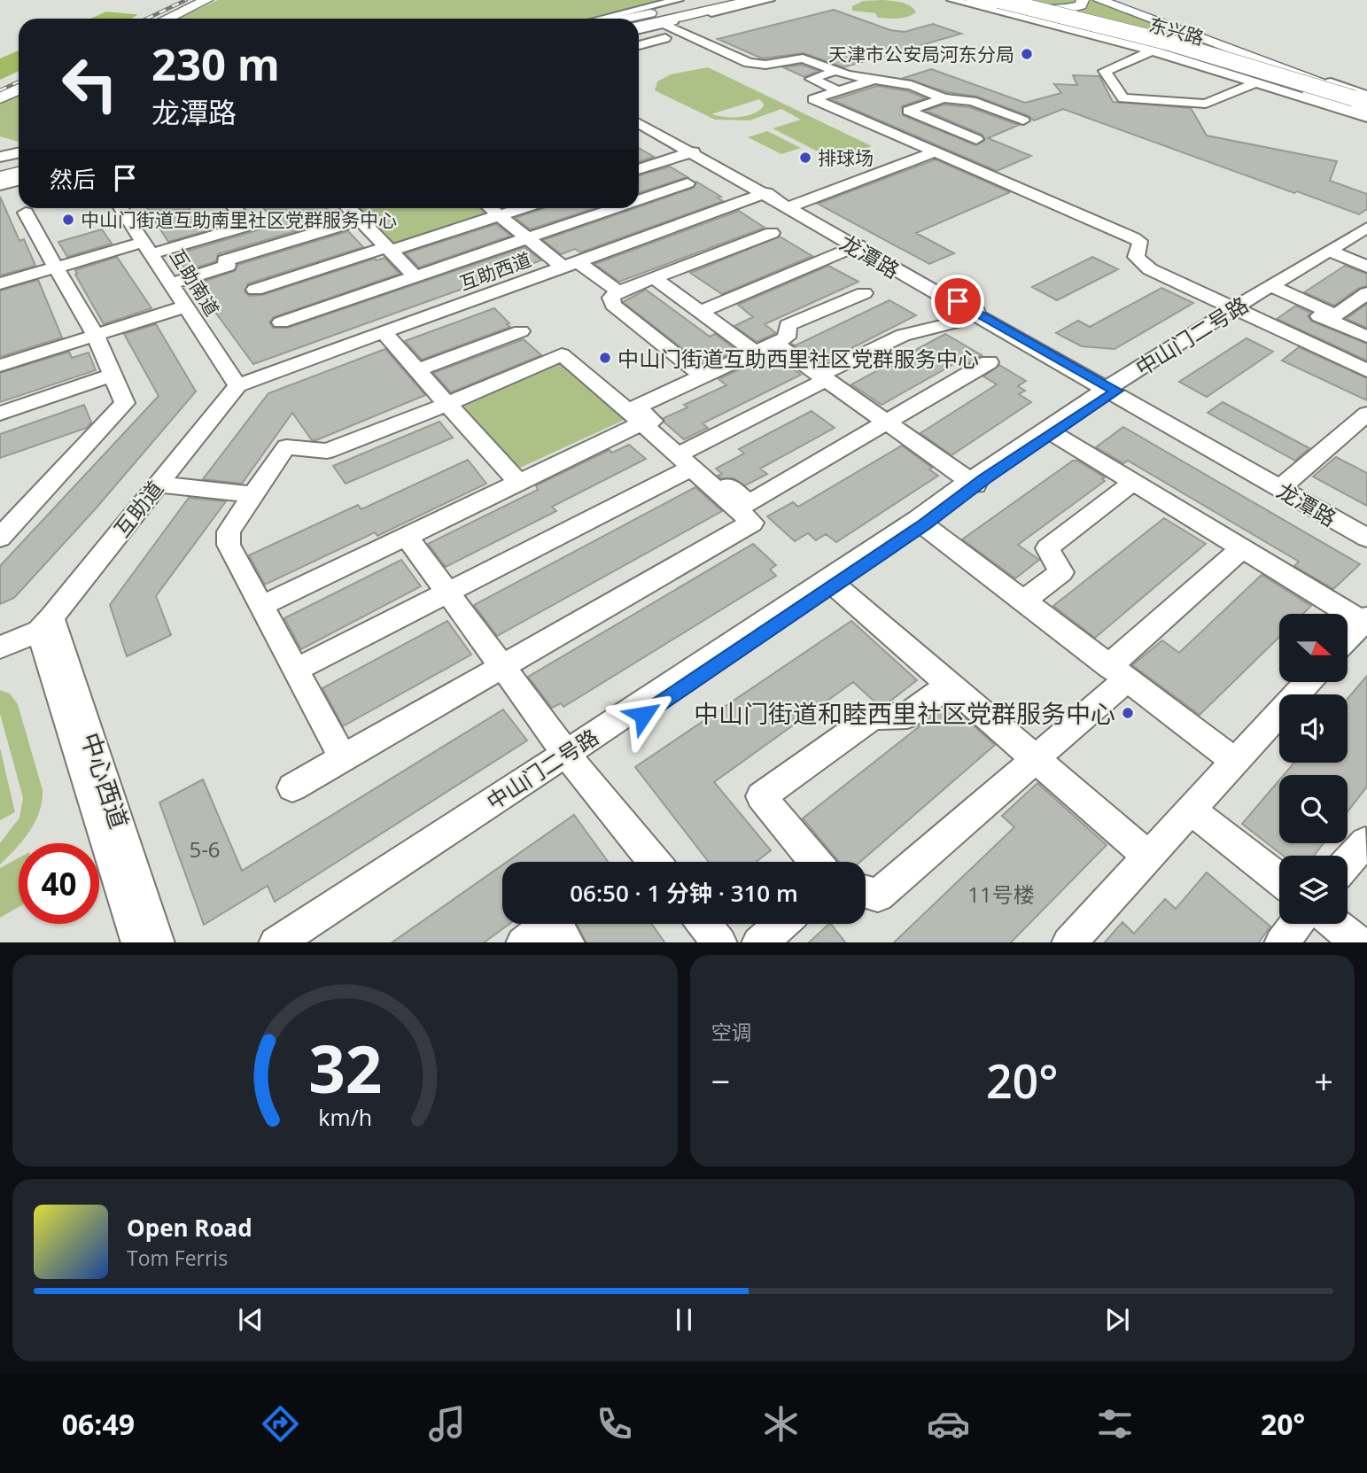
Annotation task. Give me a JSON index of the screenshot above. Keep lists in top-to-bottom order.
{
  "streets": {
    "highway": ["东兴路"],
    "street": [
      "龙潭路",
      "互助西道",
      "互助南道",
      "中山门二号路",
      "互助道",
      "中心西道"
    ]
  },
  "crossings": [
    ["龙潭路", "互助西道"],
    ["龙潭路", "中山门二号路"],
    ["互助西道", "互助南道"],
    ["互助西道", "互助道"],
    ["互助南道", "互助道"],
    ["互助道", "中心西道"]
  ],
  "places": [
    "天津市公安局河东分局",
    "排球场",
    "中山门街道互助南里社区党群服务中心",
    "中山门街道互助西里社区党群服务中心",
    "中山门街道和睦西里社区党群服务中心"
  ],
  "house_numbers": ["5-6", "11号楼"],
  "north": "right",
  "page": {
    "turn": ["230 m", "龙潭路"],
    "then": "然后",
    "limit": "40",
    "trip": "06:50 · 1 分钟 · 310 m",
    "tile": "空调",
    "heat": ["−", "20°", "+"],
    "song": ["Open Road", "Tom Ferris"],
    "tabs": ["06:49", "20°"],
    "gauge": ["32", "km/h"]
  }
}
